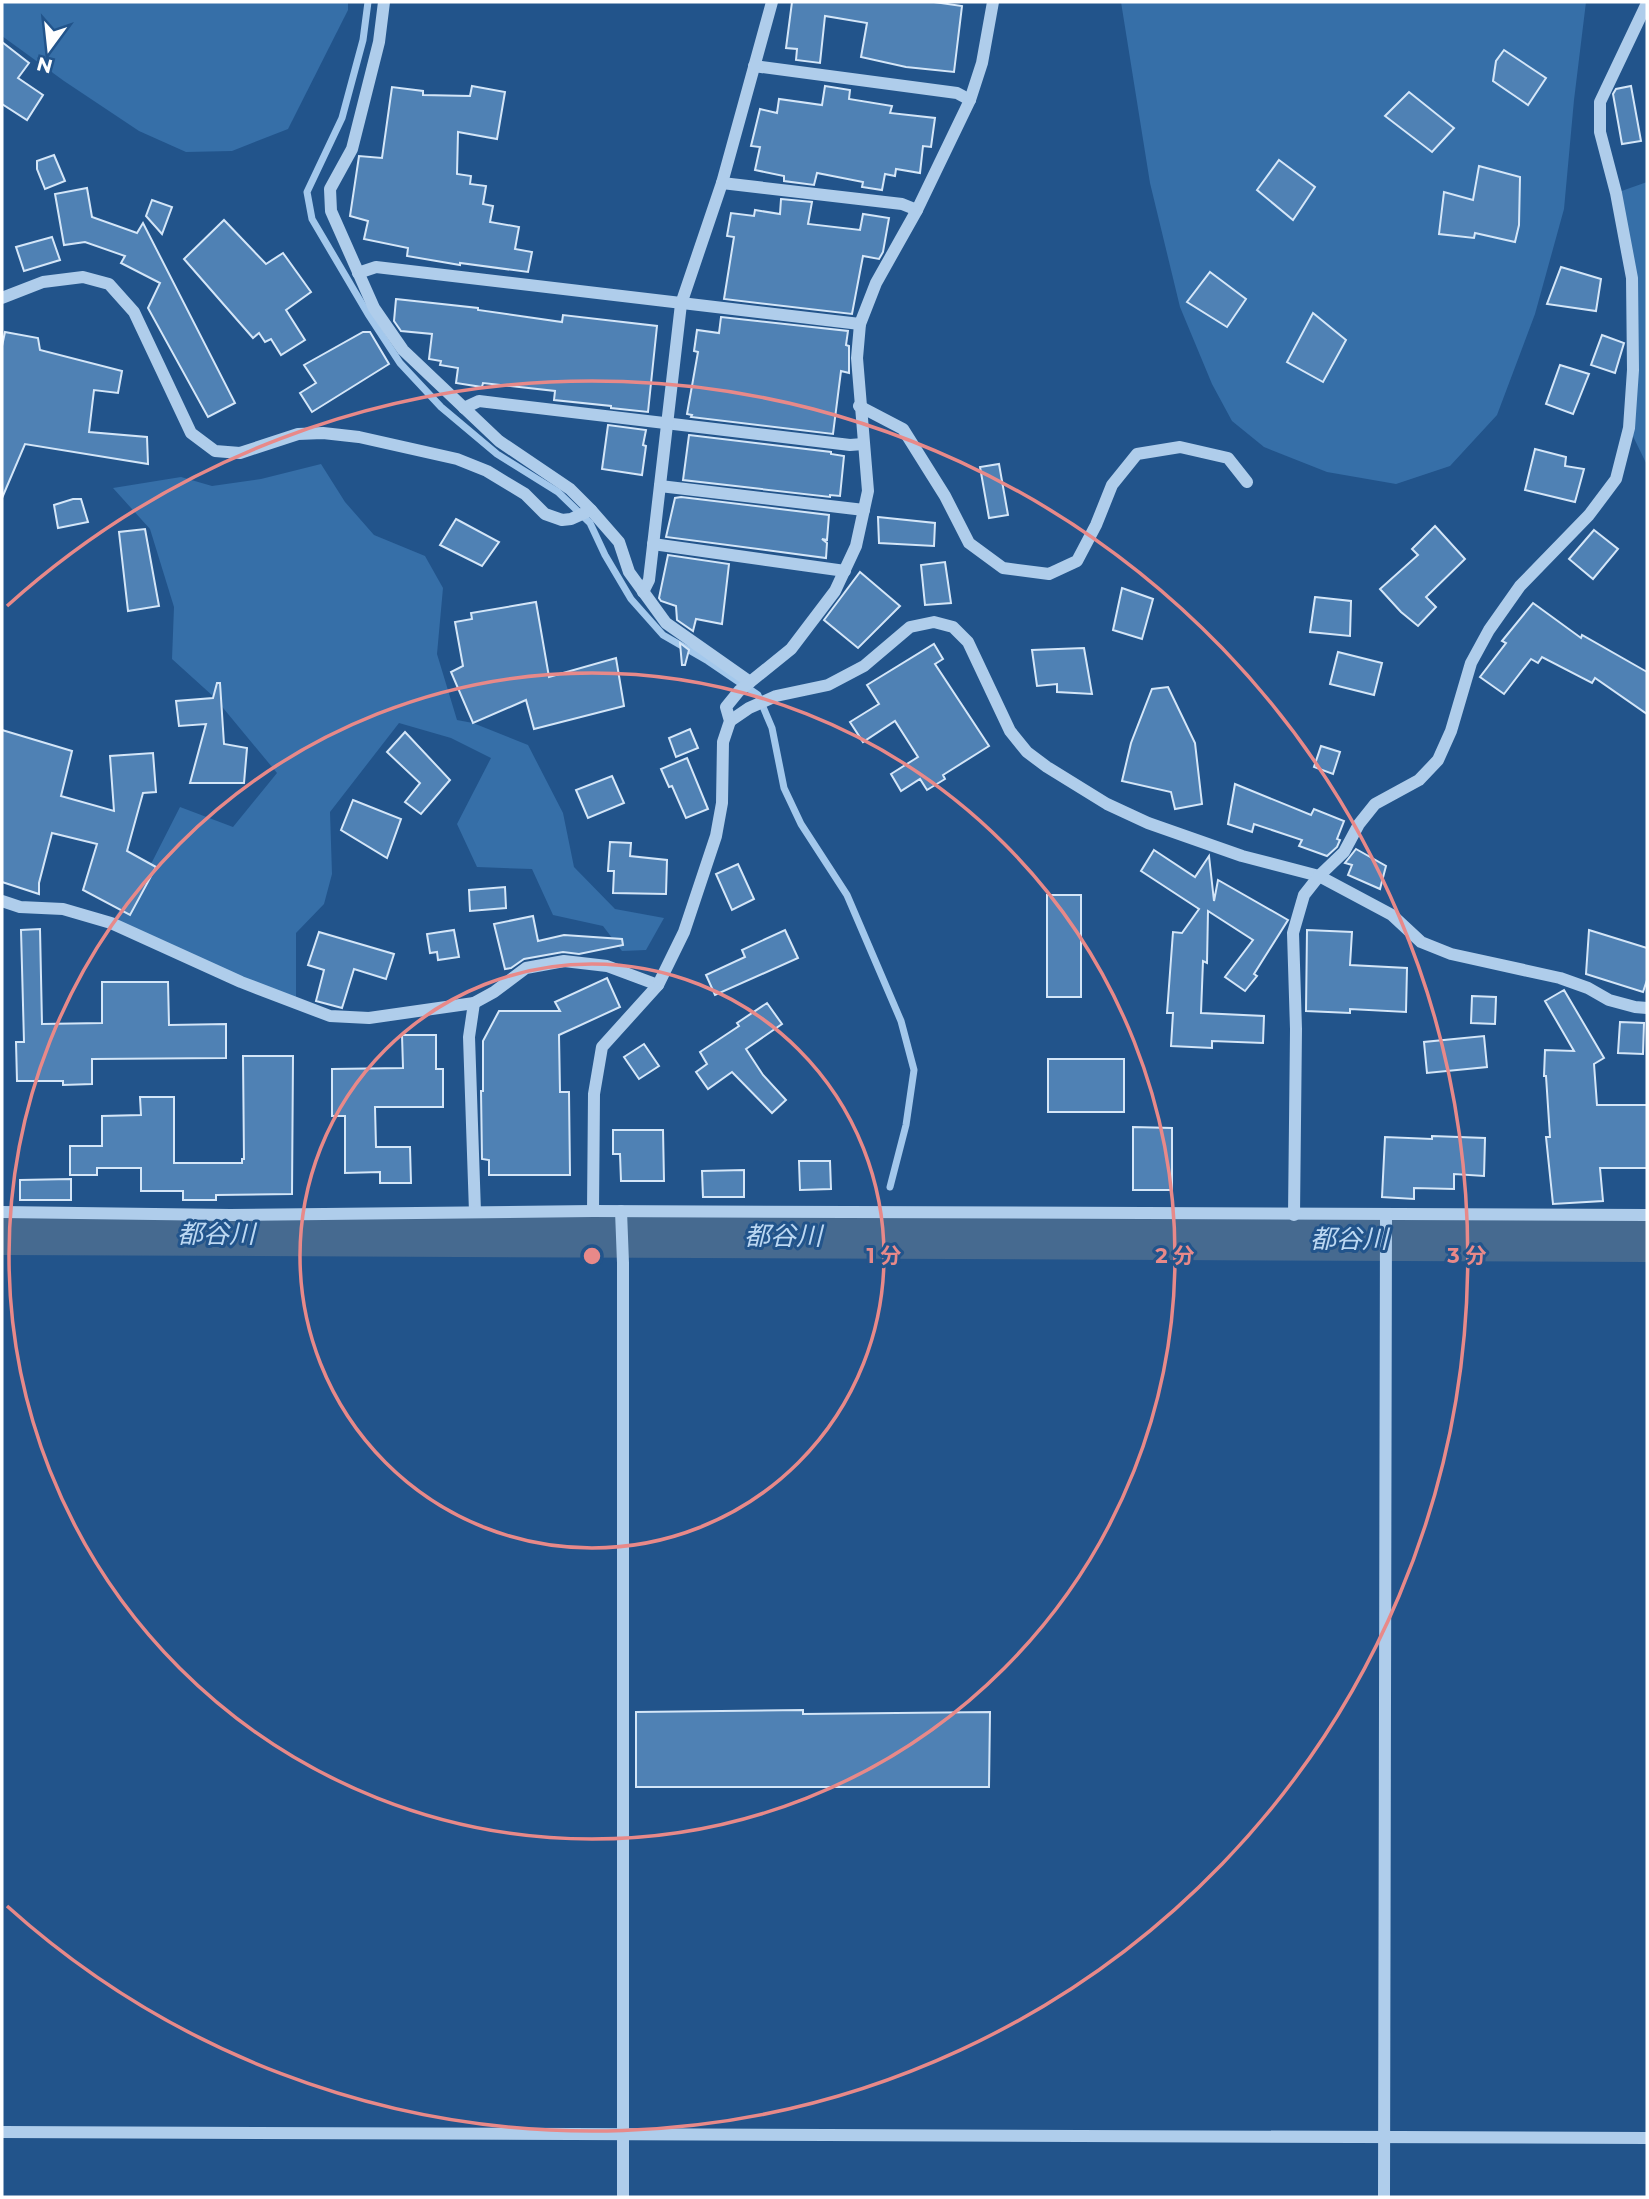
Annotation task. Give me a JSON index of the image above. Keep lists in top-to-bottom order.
{
  "water": ["都谷川"],
  "north": "bottom",
  "rings": ["1 分", "2 分", "3 分"]
}
